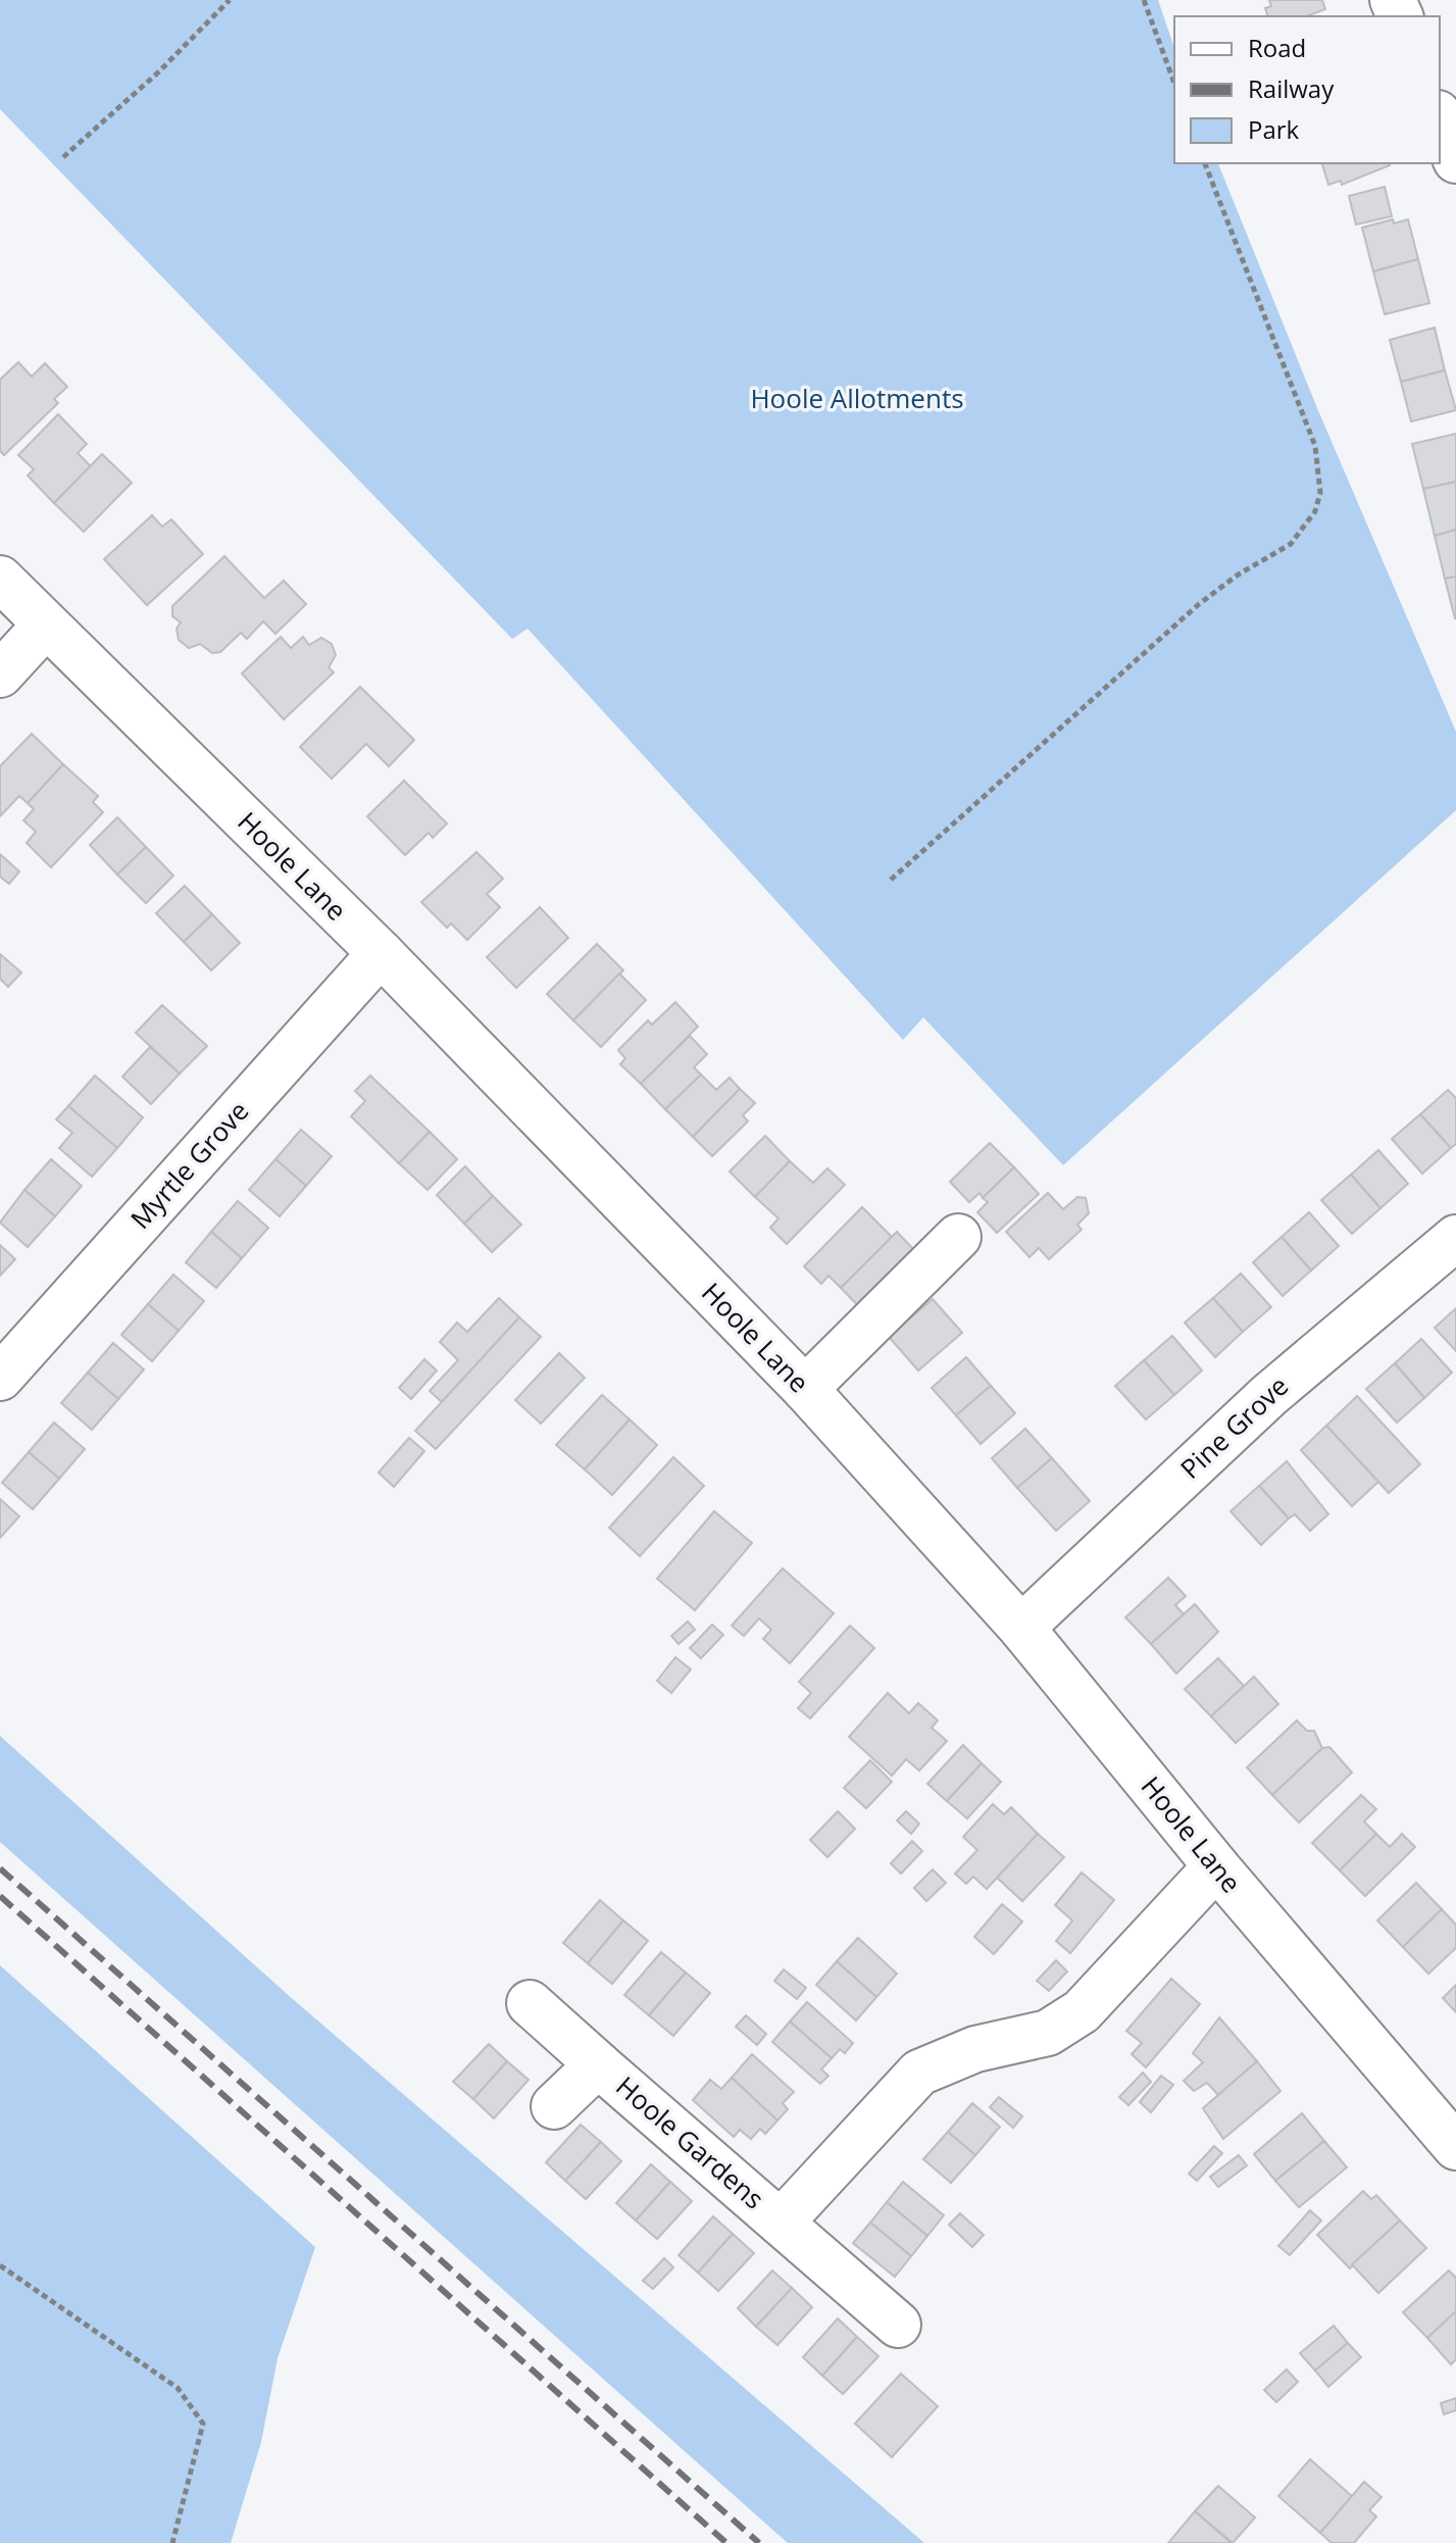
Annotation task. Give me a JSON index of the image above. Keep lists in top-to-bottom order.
{
  "streets": {
    "street": [
      "Hoole Lane",
      "Myrtle Grove",
      "Pine Grove",
      "Hoole Gardens"
    ]
  },
  "crossings": [
    ["Hoole Lane", "Myrtle Grove"],
    ["Hoole Lane", "Pine Grove"],
    ["Hoole Lane", "Hoole Gardens"]
  ],
  "parks": ["Hoole Allotments"],
  "legend": ["Road", "Railway", "Park"]
}
